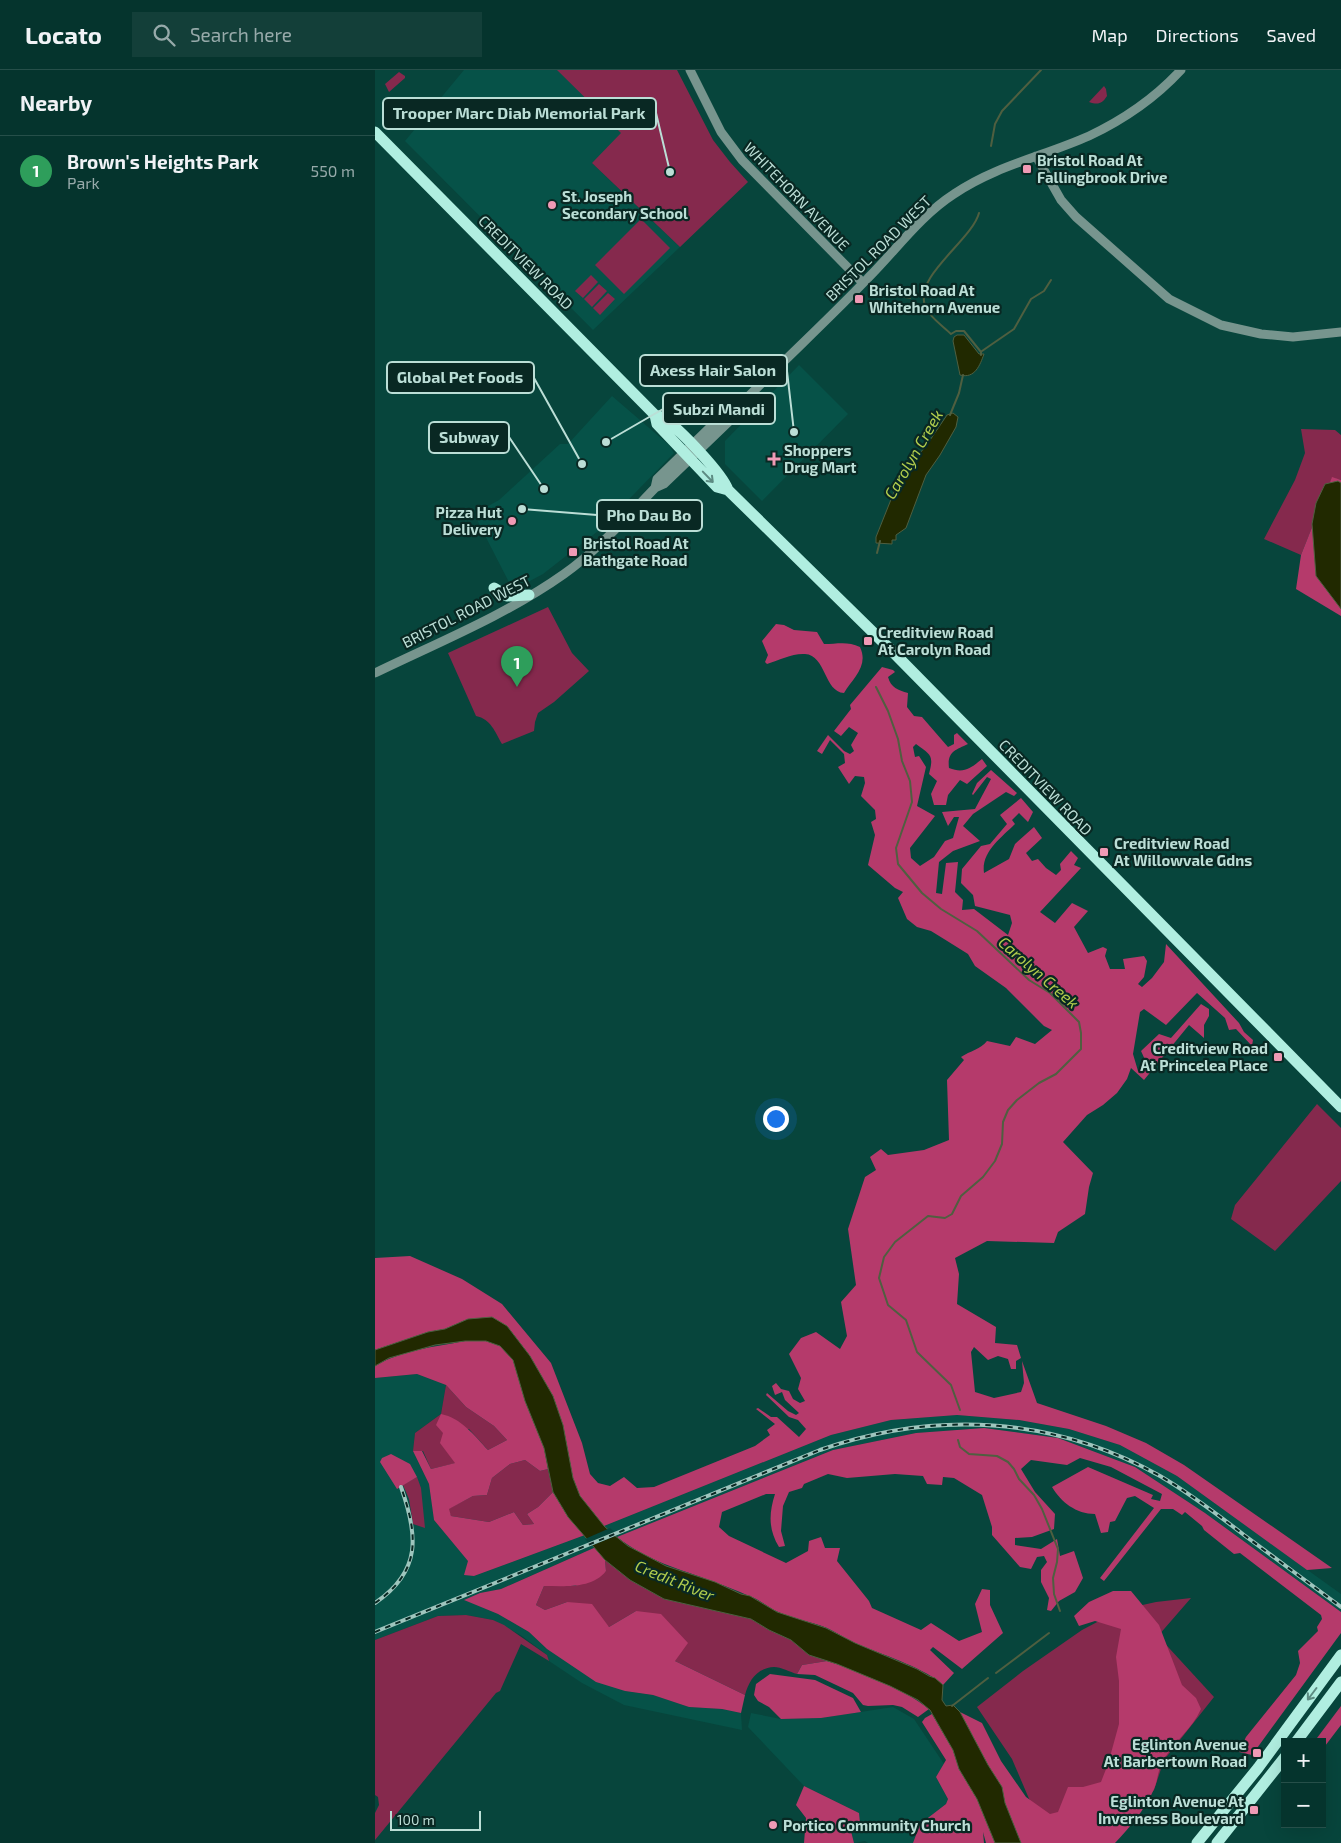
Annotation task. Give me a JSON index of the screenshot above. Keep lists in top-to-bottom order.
{
  "streets": {
    "main road": ["CREDITVIEW ROAD"],
    "street": ["WHITEHORN AVENUE", "BRISTOL ROAD WEST"]
  },
  "crossings": [
    ["WHITEHORN AVENUE", "BRISTOL ROAD WEST"],
    ["BRISTOL ROAD WEST", "CREDITVIEW ROAD"]
  ],
  "water": ["Carolyn Creek", "Credit River"],
  "places": {
    "transit": [
      "Bristol Road At Fallingbrook Drive",
      "Bristol Road At Whitehorn Avenue",
      "Bristol Road At Bathgate Road",
      "Creditview Road At Carolyn Road",
      "Creditview Road At Willowvale Gdns",
      "Creditview Road At Princelea Place",
      "Eglinton Avenue At Barbertown Road",
      "Eglinton Avenue At Inverness Boulevard"
    ],
    "other": [
      "Trooper Marc Diab Memorial Park",
      "St. Joseph Secondary School",
      "Axess Hair Salon",
      "Subzi Mandi",
      "Global Pet Foods",
      "Subway",
      "Pho Dau Bo",
      "Pizza Hut Delivery",
      "Portico Community Church"
    ],
    "health": ["Shoppers Drug Mart"]
  },
  "scale_bar": "100 m",
  "page": {
    "header": "Locato",
    "search": "Search here",
    "nav": ["Map", "Directions", "Saved"],
    "heading": "Nearby",
    "list": [
      {
        "mark": "1",
        "name": "Brown's Heights Park",
        "note": "Park",
        "value": "550 m"
      }
    ],
    "pins": "1",
    "map_buttons": ["+", "−"],
    "scale": "100 m"
  }
}
